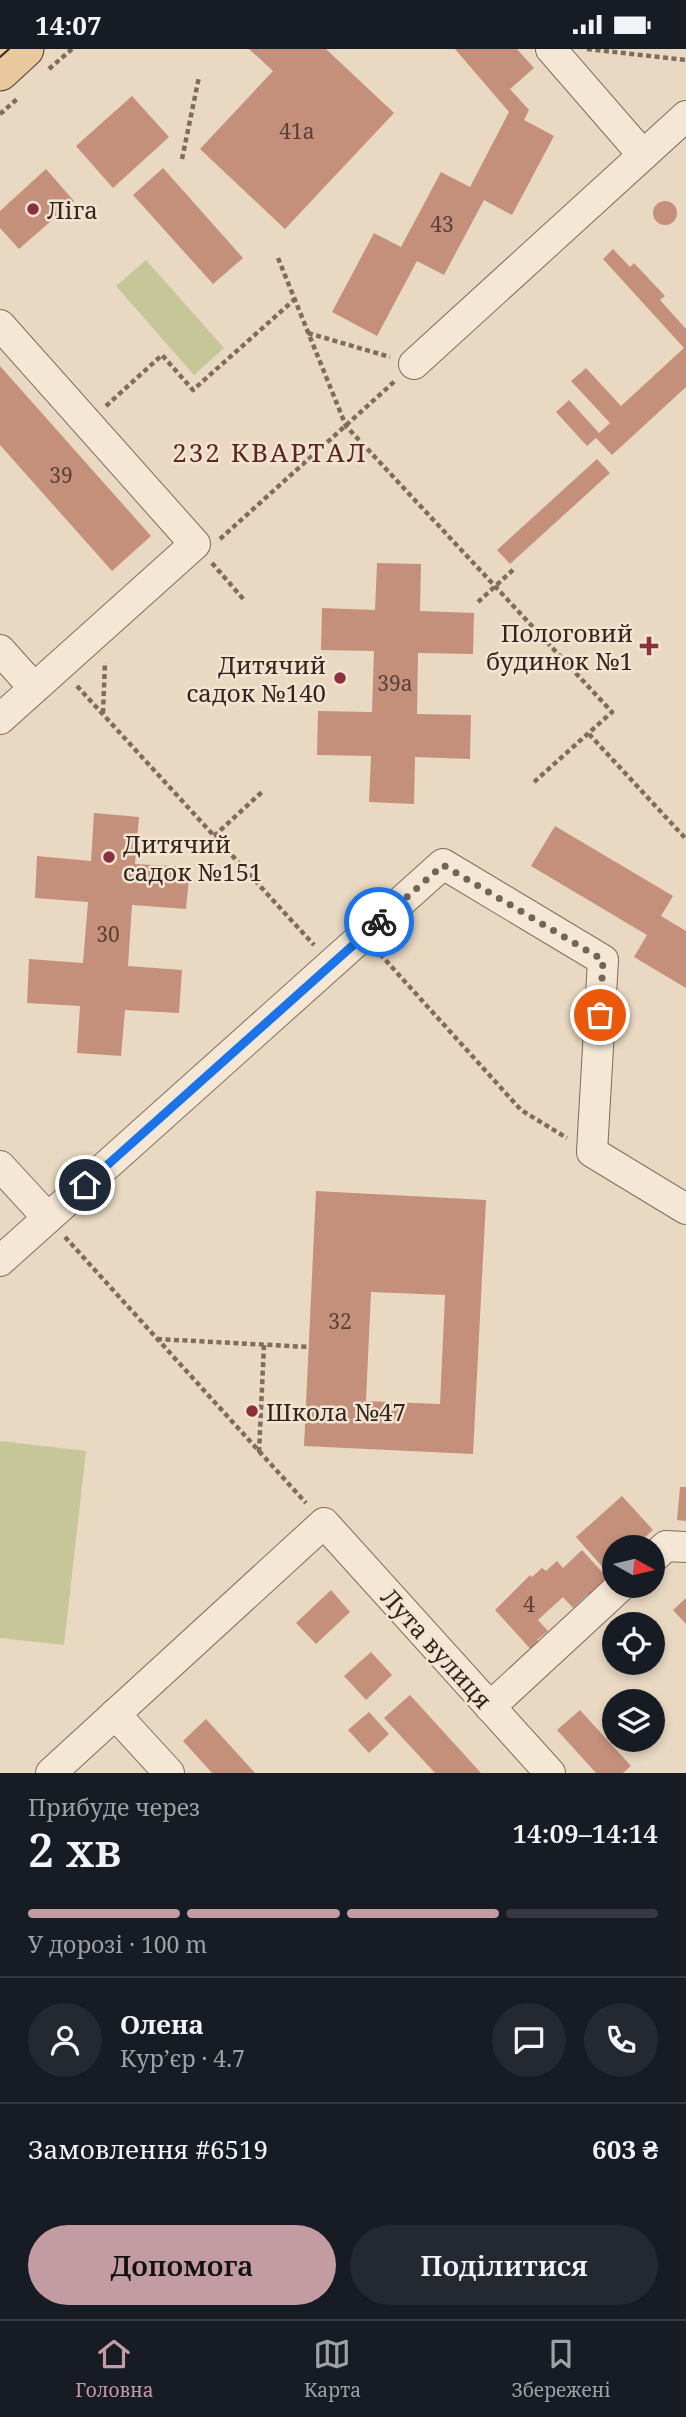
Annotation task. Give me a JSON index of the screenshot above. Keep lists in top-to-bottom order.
{
  "streets": {
    "street": ["Лута вулиця"]
  },
  "districts": ["232 КВАРТАЛ"],
  "places": {
    "other": [
      "Ліга",
      "Дитячий садок №140",
      "Дитячий садок №151",
      "Школа №47"
    ],
    "health": ["Пологовий будинок №1"]
  },
  "house_numbers": [
    "41а",
    "43",
    "39",
    "39а",
    "30",
    "32",
    "4"
  ],
  "north": "right",
  "page": {
    "status": "14:07",
    "heading": ["2 хв", "Прибуде через", "14:09–14:14"],
    "panel": [
      "Олена",
      "Кур’єр · 4.7",
      "Замовлення #6519",
      "603 ₴"
    ],
    "bar": "У дорозі · 100 m",
    "buttons": ["Допомога", "Поділитися"],
    "tabs": ["Головна", "Карта", "Збережені"]
  }
}
